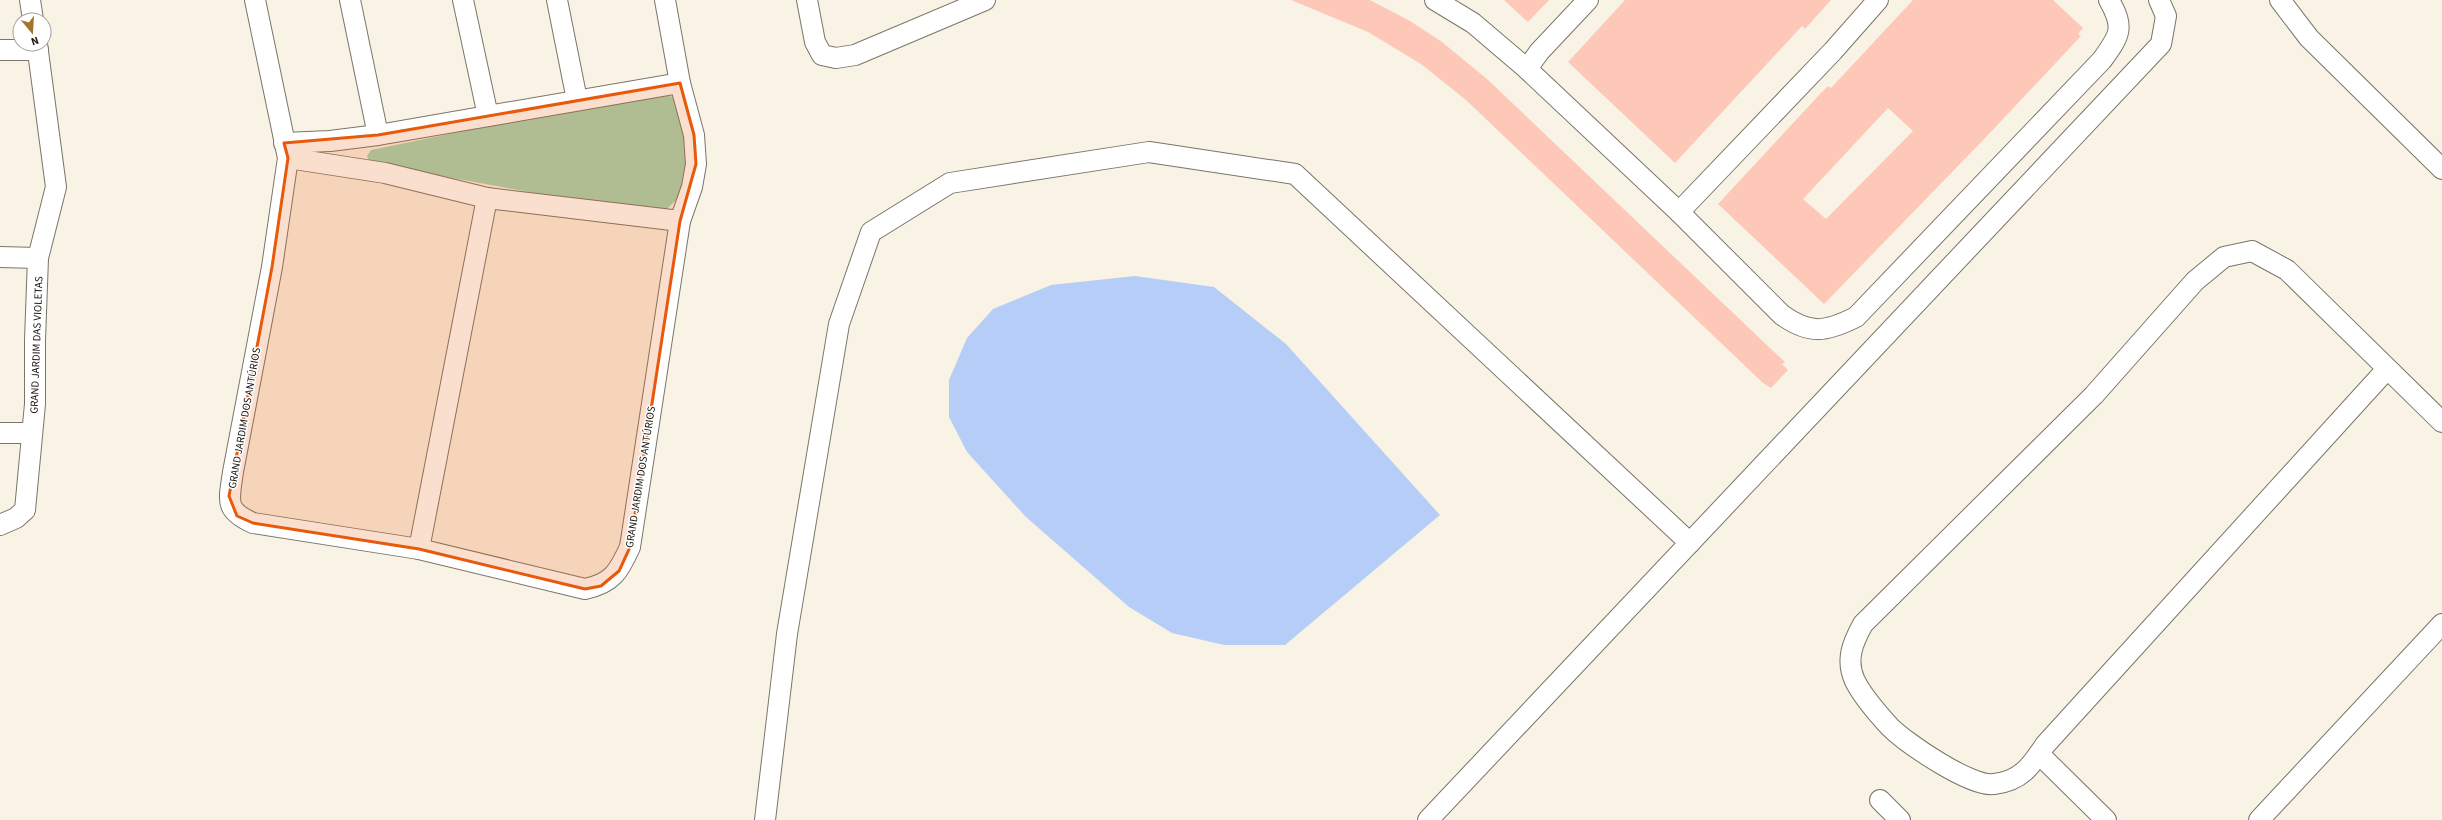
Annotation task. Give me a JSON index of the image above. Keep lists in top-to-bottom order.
{
  "streets": {
    "street": ["GRAND JARDIM DAS VIOLETAS", "GRAND JARDIM DOS ANTÚRIOS"]
  },
  "north": "bottom"
}
